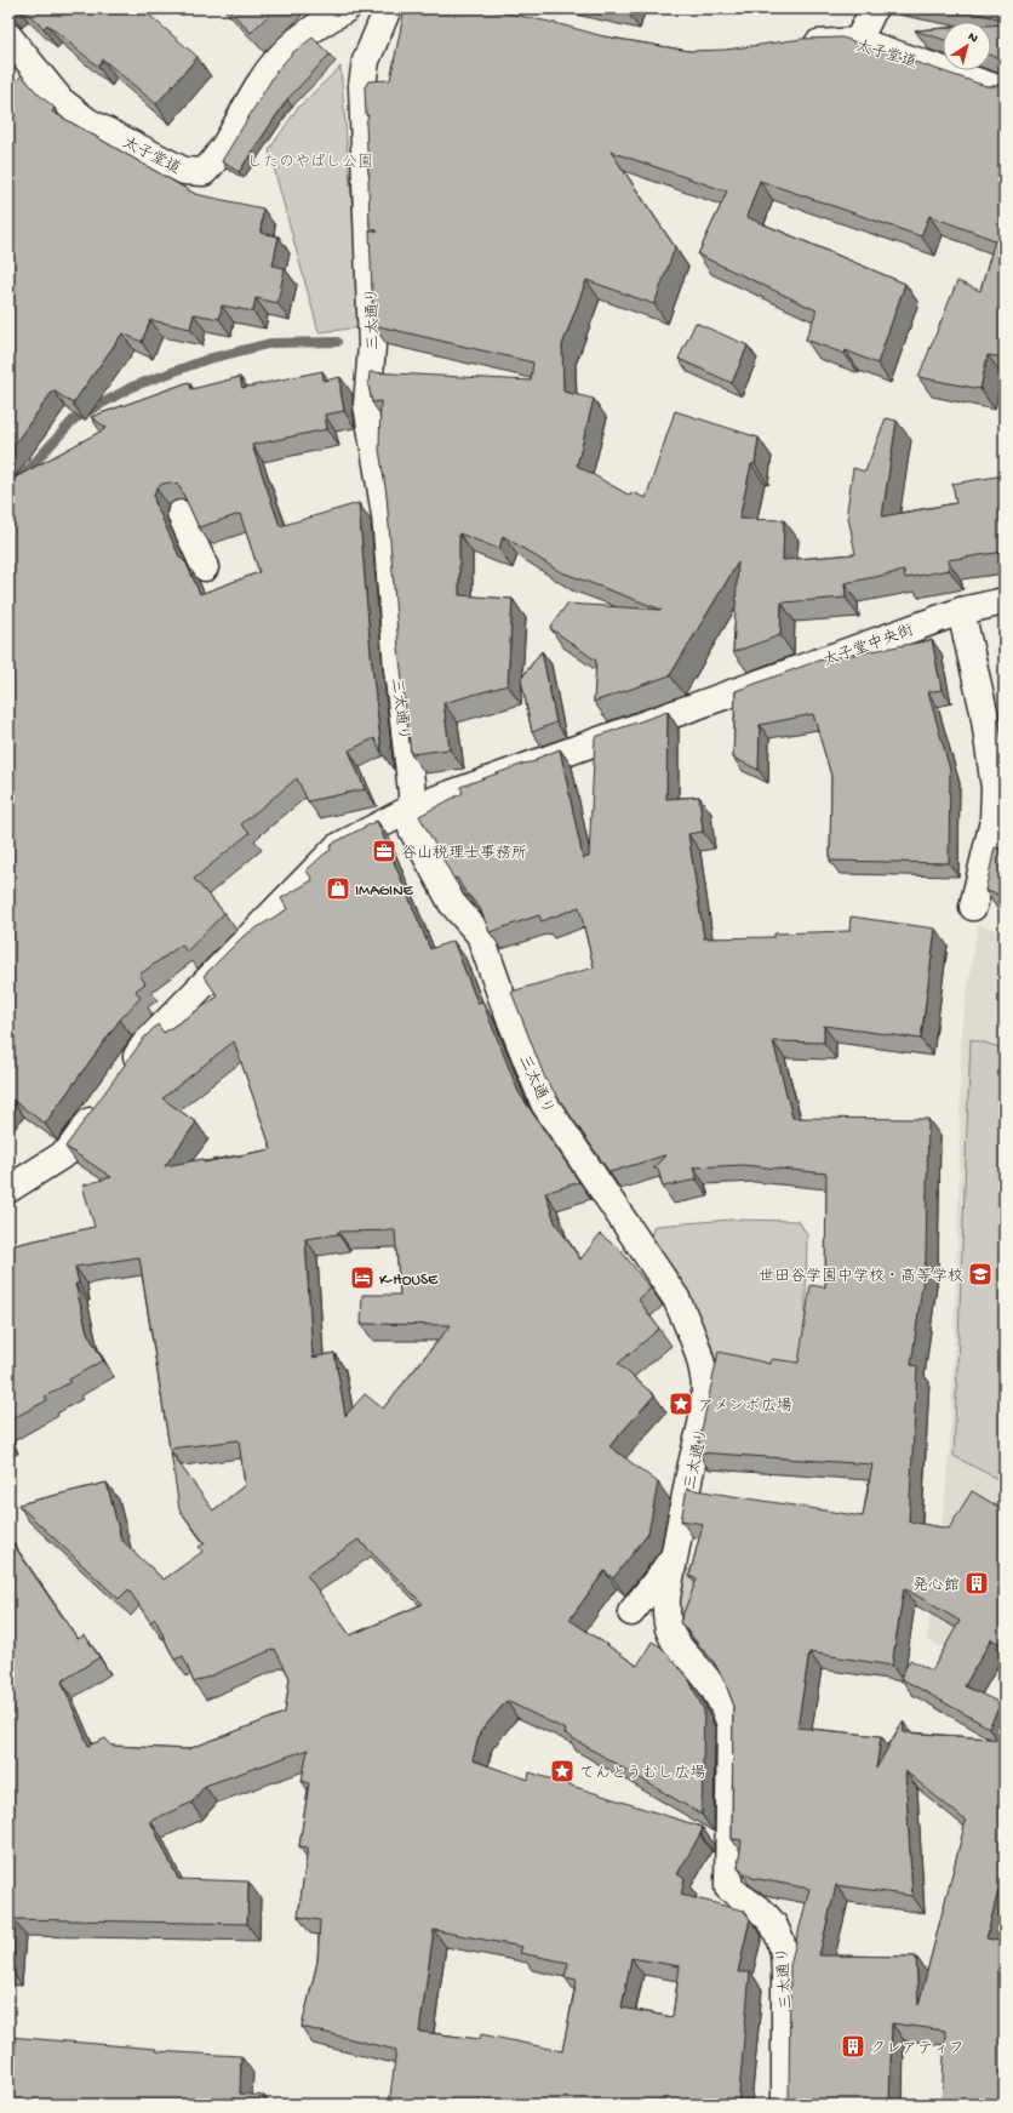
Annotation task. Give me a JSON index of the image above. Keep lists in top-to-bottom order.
{
  "streets": {
    "street": ["太子堂道", "三太通り", "太子堂中央街"]
  },
  "crossings": [
    ["三太通り", "太子堂中央街"]
  ],
  "parks": ["したのやばし公園"],
  "places": {
    "office": ["谷山税理士事務所"],
    "shop": ["IMAGINE"],
    "school or university": ["世田谷学園中学校・高等学校"],
    "hotel": ["K-HOUSE"],
    "place": ["アメンボ広場", "てんとうむし広場"],
    "building": ["発心館", "クレアティフ"]
  },
  "north": "top right"
}
